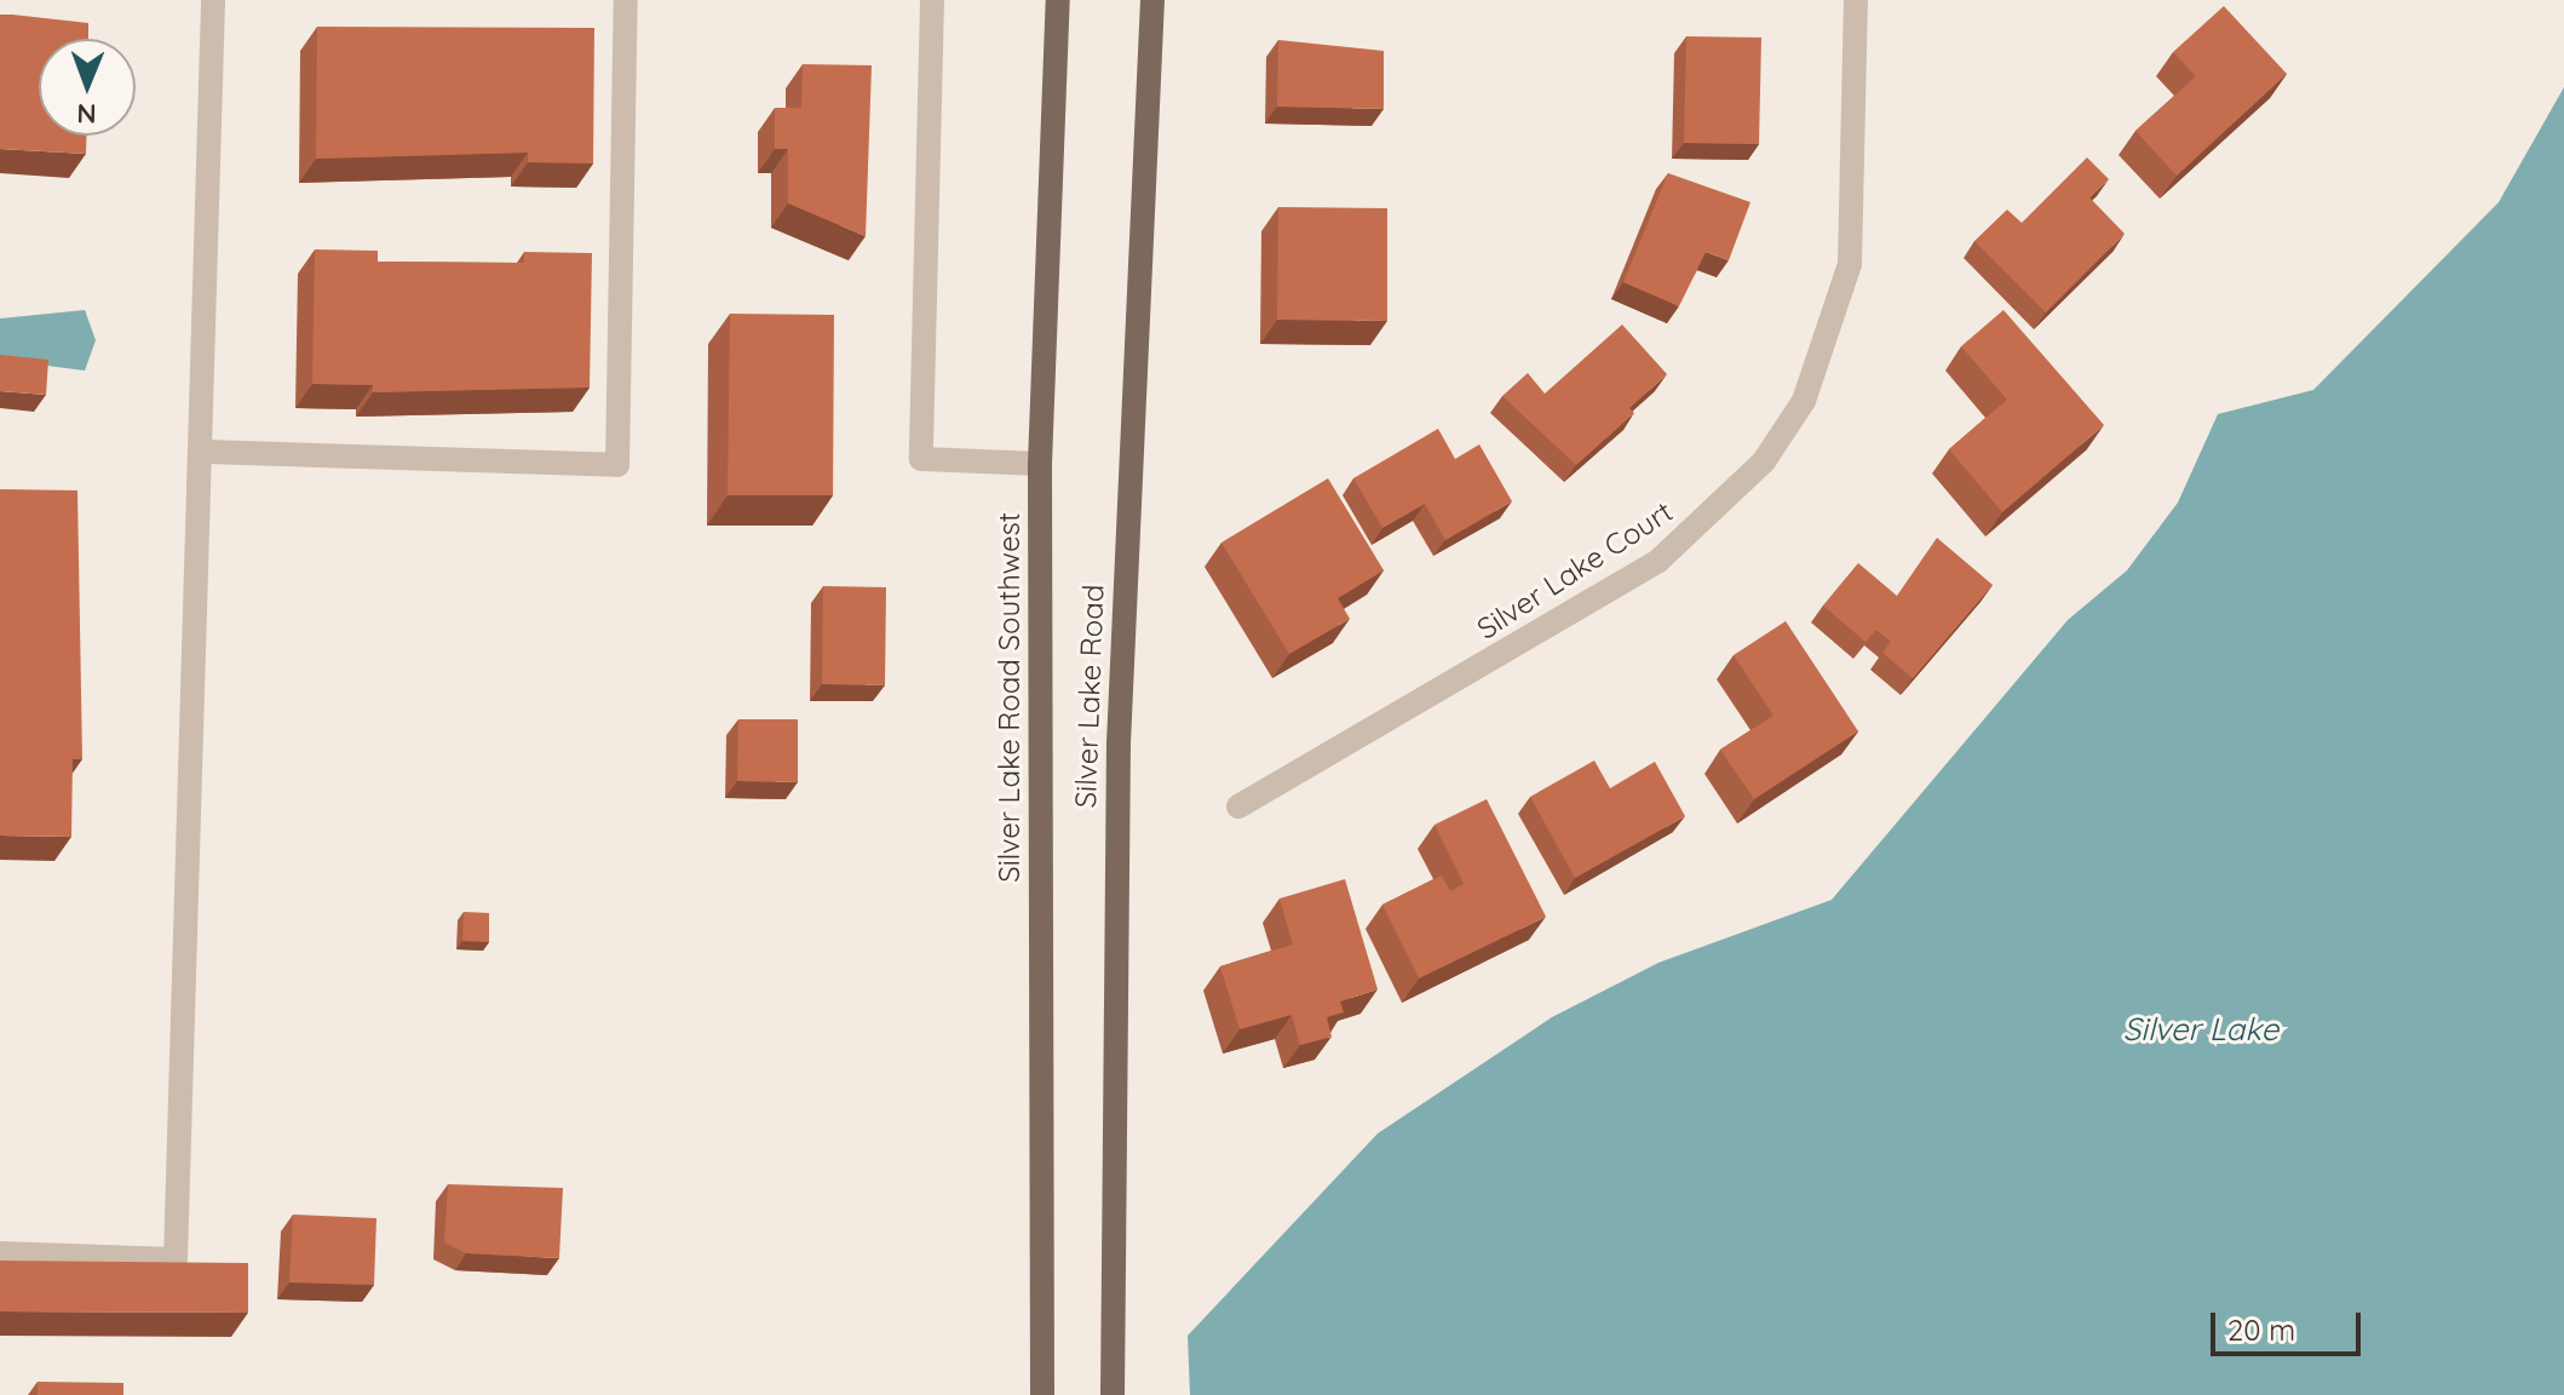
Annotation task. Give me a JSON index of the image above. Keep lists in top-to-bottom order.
{
  "streets": {
    "main road": ["Silver Lake Road", "Silver Lake Road Southwest"],
    "street": ["Silver Lake Court"]
  },
  "water": ["Silver Lake"],
  "scale_bar": "20 m",
  "north": "bottom"
}
